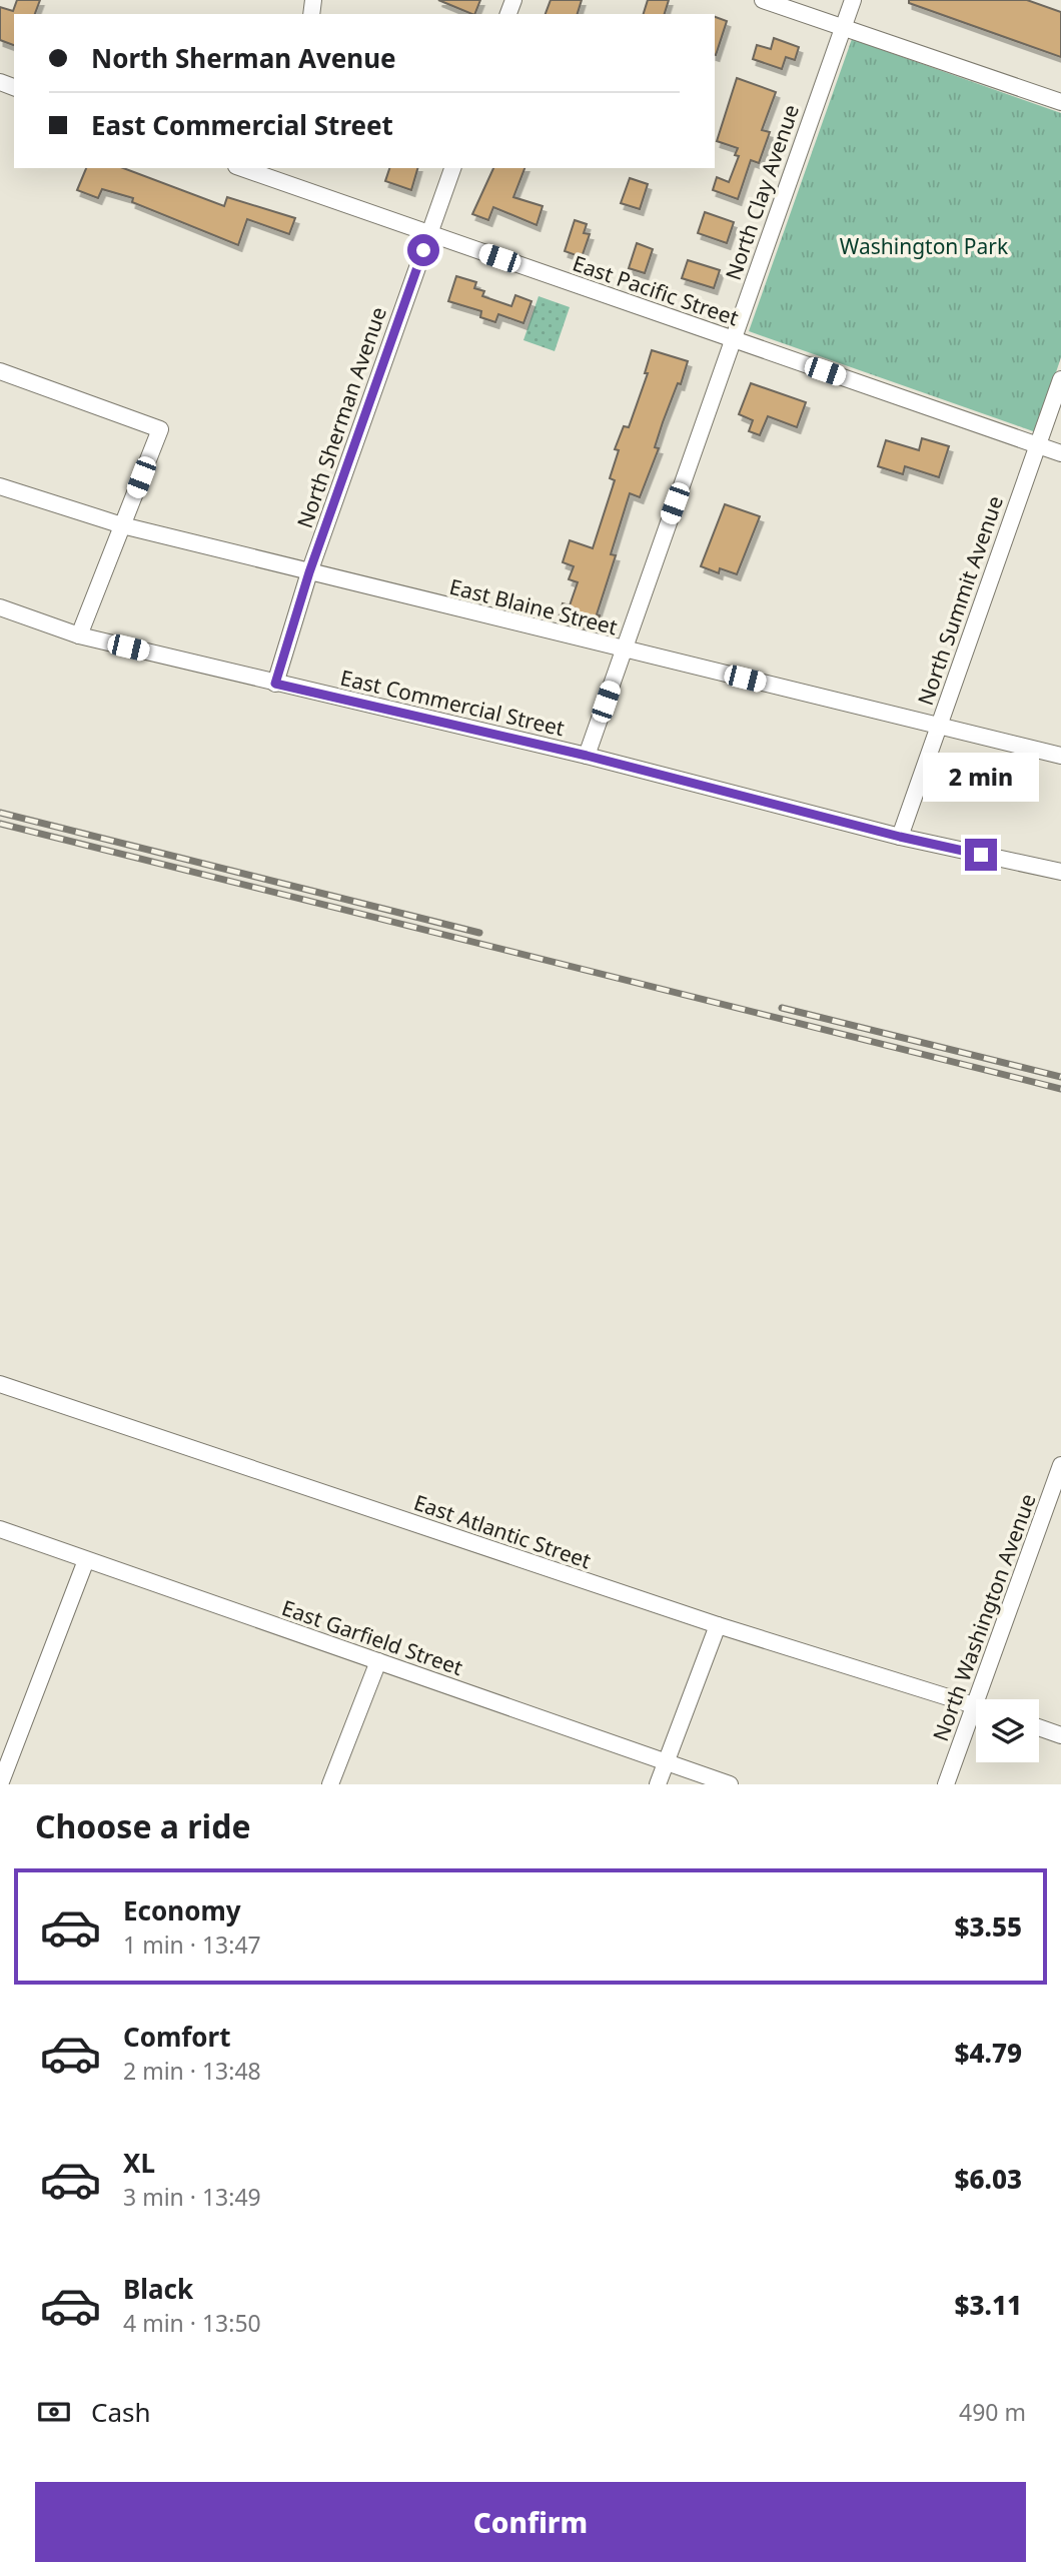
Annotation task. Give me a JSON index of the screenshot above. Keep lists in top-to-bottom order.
{
  "streets": {
    "street": [
      "North Clay Avenue",
      "East Pacific Street",
      "North Sherman Avenue",
      "North Summit Avenue",
      "East Blaine Street",
      "East Commercial Street",
      "East Atlantic Street",
      "North Washington Avenue",
      "East Garfield Street"
    ]
  },
  "crossings": [
    ["North Clay Avenue", "East Pacific Street"],
    ["North Clay Avenue", "East Blaine Street"],
    ["North Clay Avenue", "East Commercial Street"],
    ["East Pacific Street", "North Sherman Avenue"],
    ["East Pacific Street", "North Summit Avenue"],
    ["North Sherman Avenue", "East Blaine Street"],
    ["North Sherman Avenue", "East Commercial Street"],
    ["North Summit Avenue", "East Blaine Street"],
    ["North Summit Avenue", "East Commercial Street"],
    ["East Atlantic Street", "North Washington Avenue"]
  ],
  "parks": ["Washington Park"],
  "page": {
    "banner": ["North Sherman Avenue", "East Commercial Street"],
    "bubble": "2 min",
    "heading": "Choose a ride",
    "list": [
      {
        "name": "Economy",
        "note": "1 min · 13:47",
        "value": "$3.55"
      },
      {
        "name": "Comfort",
        "note": "2 min · 13:48",
        "value": "$4.79"
      },
      {
        "name": "XL",
        "note": "3 min · 13:49",
        "value": "$6.03"
      },
      {
        "name": "Black",
        "note": "4 min · 13:50",
        "value": "$3.11"
      }
    ],
    "pay": ["Cash", "490 m"],
    "buttons": "Confirm"
  }
}
